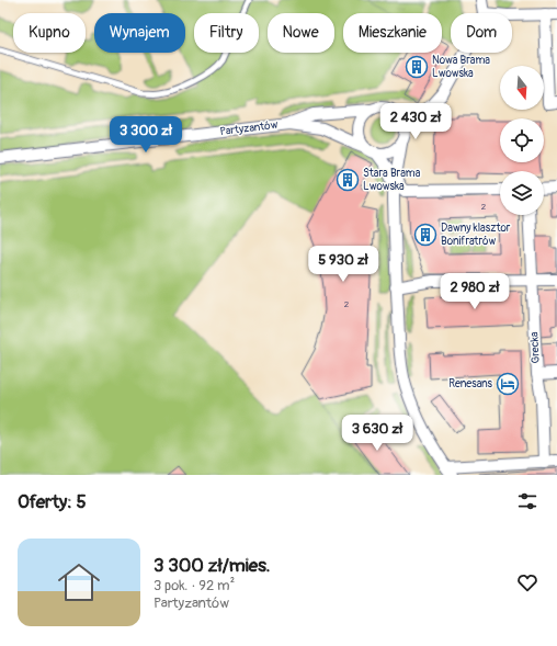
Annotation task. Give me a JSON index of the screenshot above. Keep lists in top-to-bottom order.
{
  "streets": {
    "street": ["Partyzantów", "Grecka"]
  },
  "places": {
    "building": ["Nowa Brama Lwowska", "Stara Brama Lwowska", "Dawny klasztor Bonifratrów"],
    "hotel": ["Renesans"]
  },
  "house_numbers": ["2", "2"],
  "north": "bottom",
  "page": {
    "chip": [
      "Kupno",
      "Wynajem",
      "Filtry",
      "Nowe",
      "Mieszkanie",
      "Dom"
    ],
    "price": [
      "2 430 zł",
      "3 300 zł",
      "5 930 zł",
      "2 980 zł",
      "3 630 zł"
    ],
    "heading": "Oferty: 5",
    "list": [
      {
        "name": "3 300 zł/mies.",
        "note": "3 pok. · 92 m² · Partyzantów"
      }
    ]
  }
}
